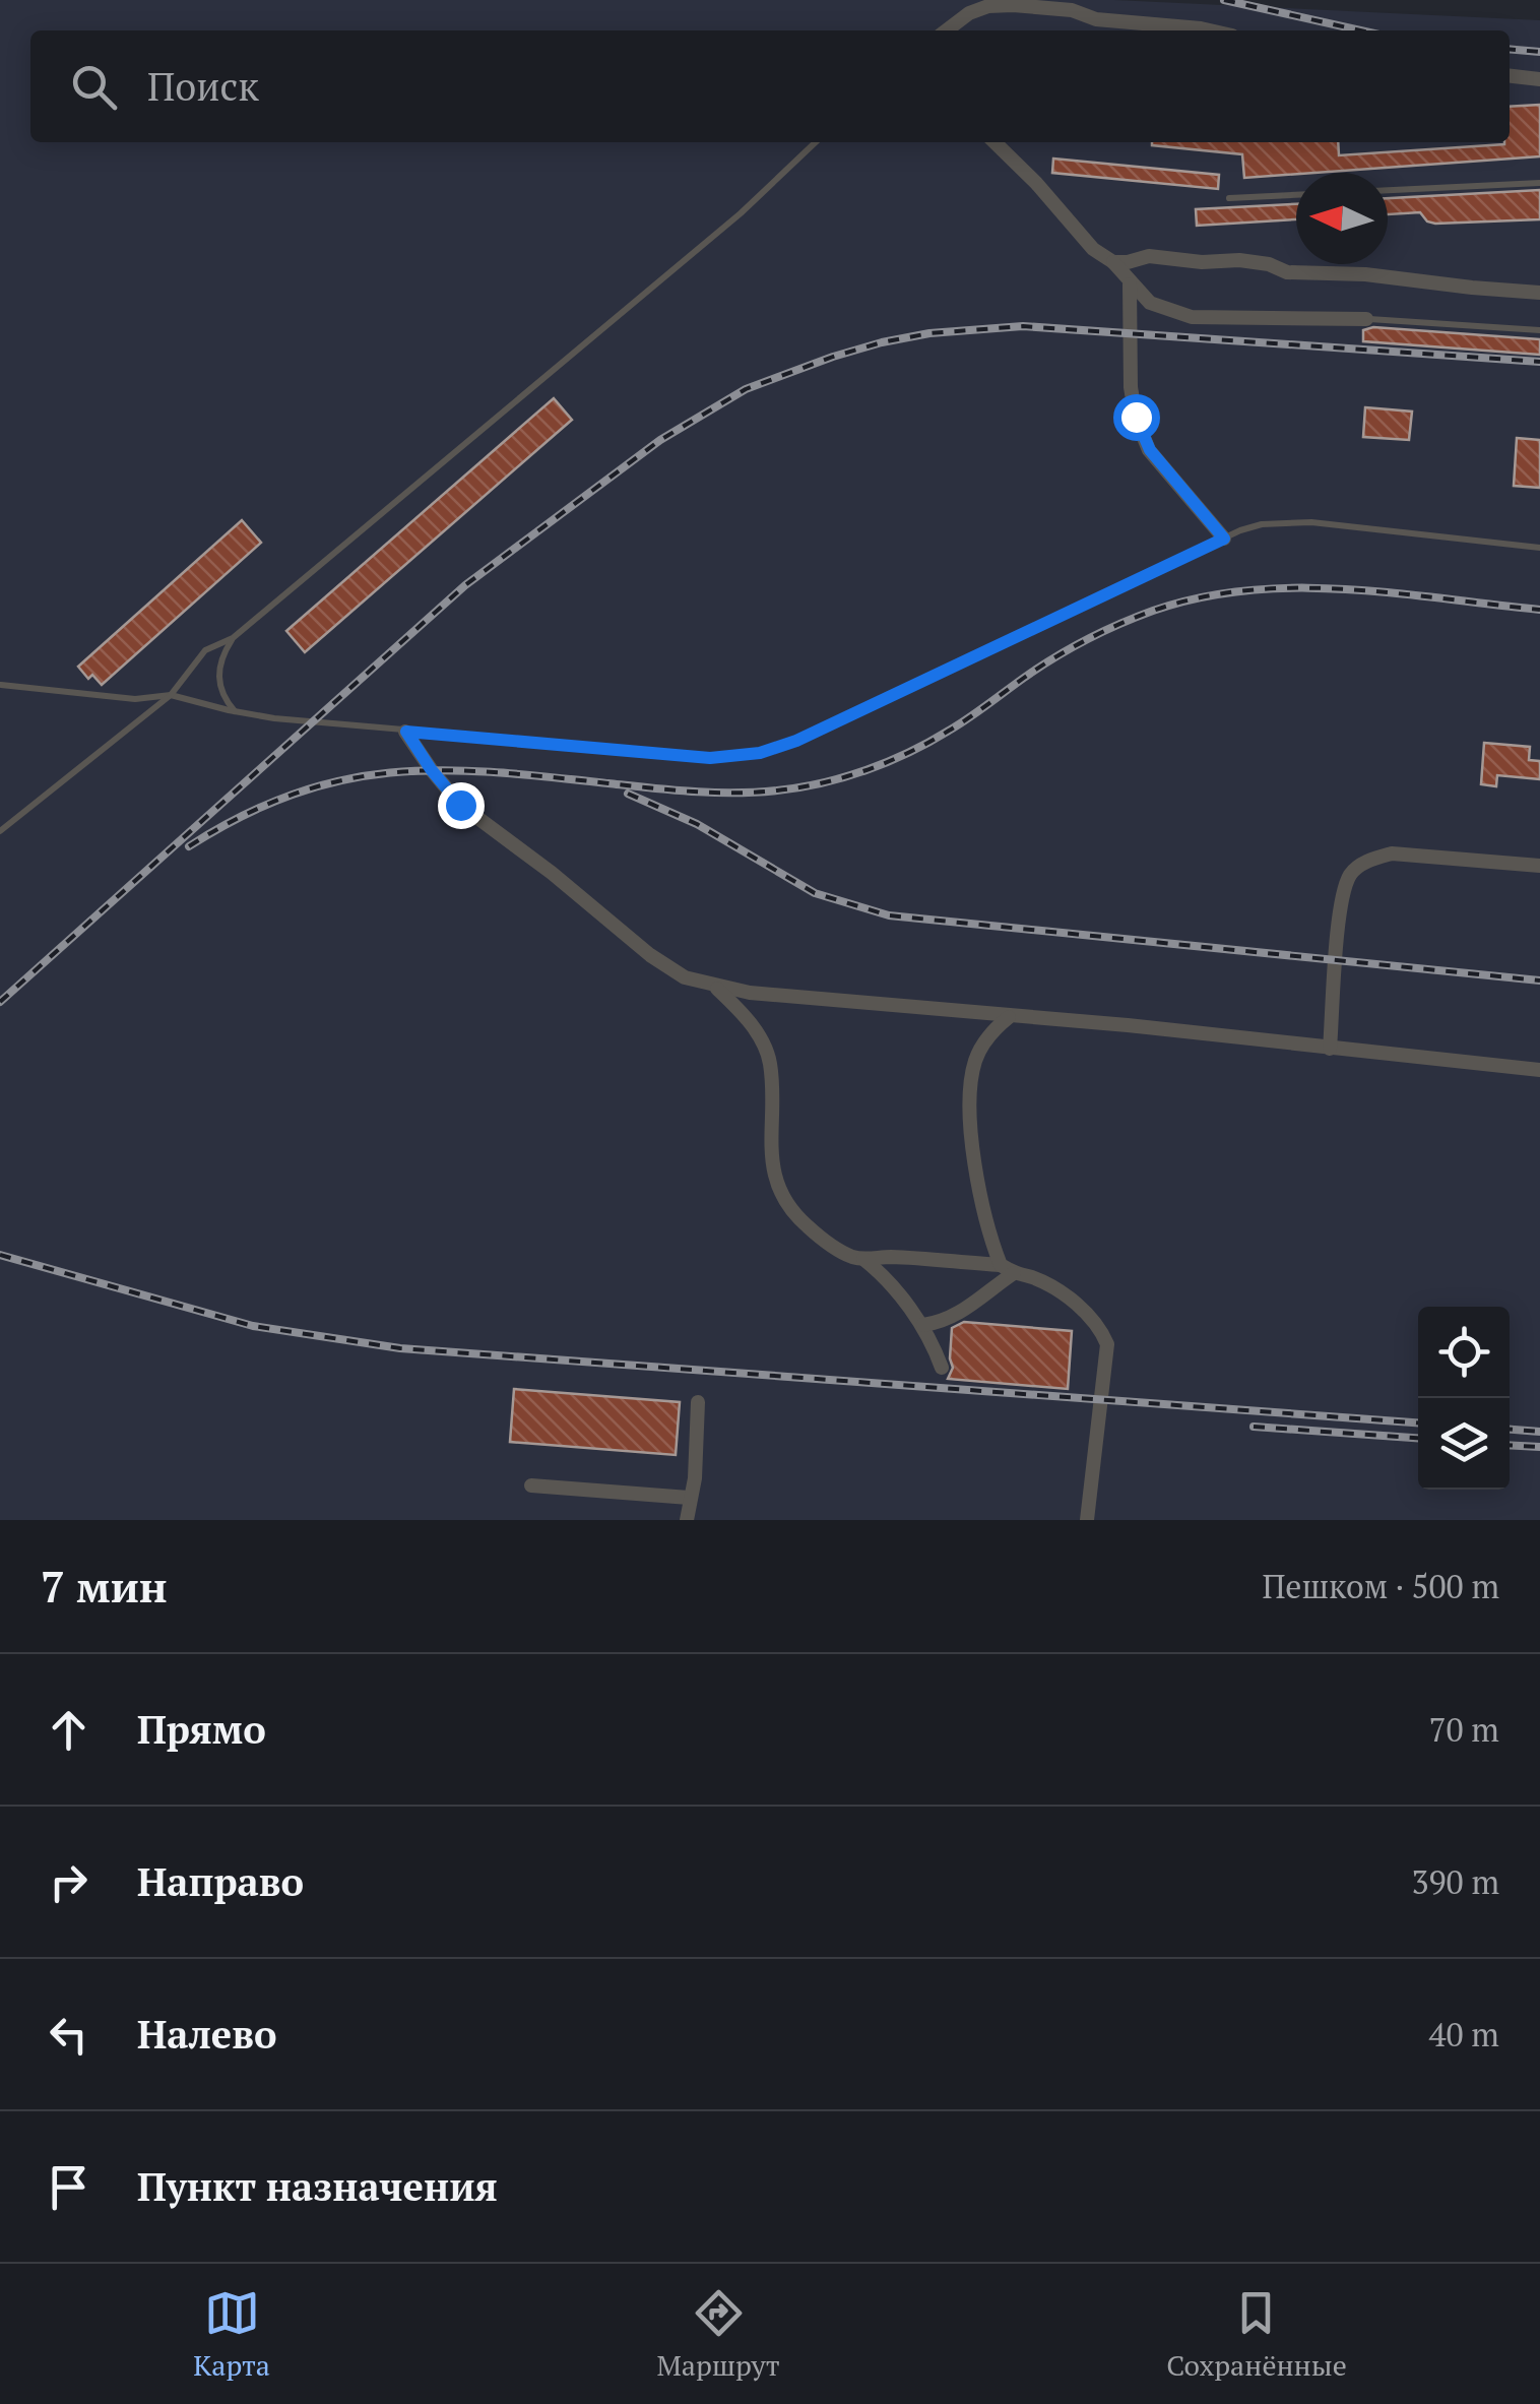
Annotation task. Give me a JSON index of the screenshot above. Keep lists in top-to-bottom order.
{
  "north": "left",
  "page": {
    "search": "Поиск",
    "heading": ["7 мин", "Пешком · 500 m"],
    "list": [
      ["Прямо", "70 m"],
      ["Направо", "390 m"],
      ["Налево", "40 m"],
      "Пункт назначения"
    ],
    "nav": ["Карта", "Маршрут", "Сохранённые"]
  }
}
